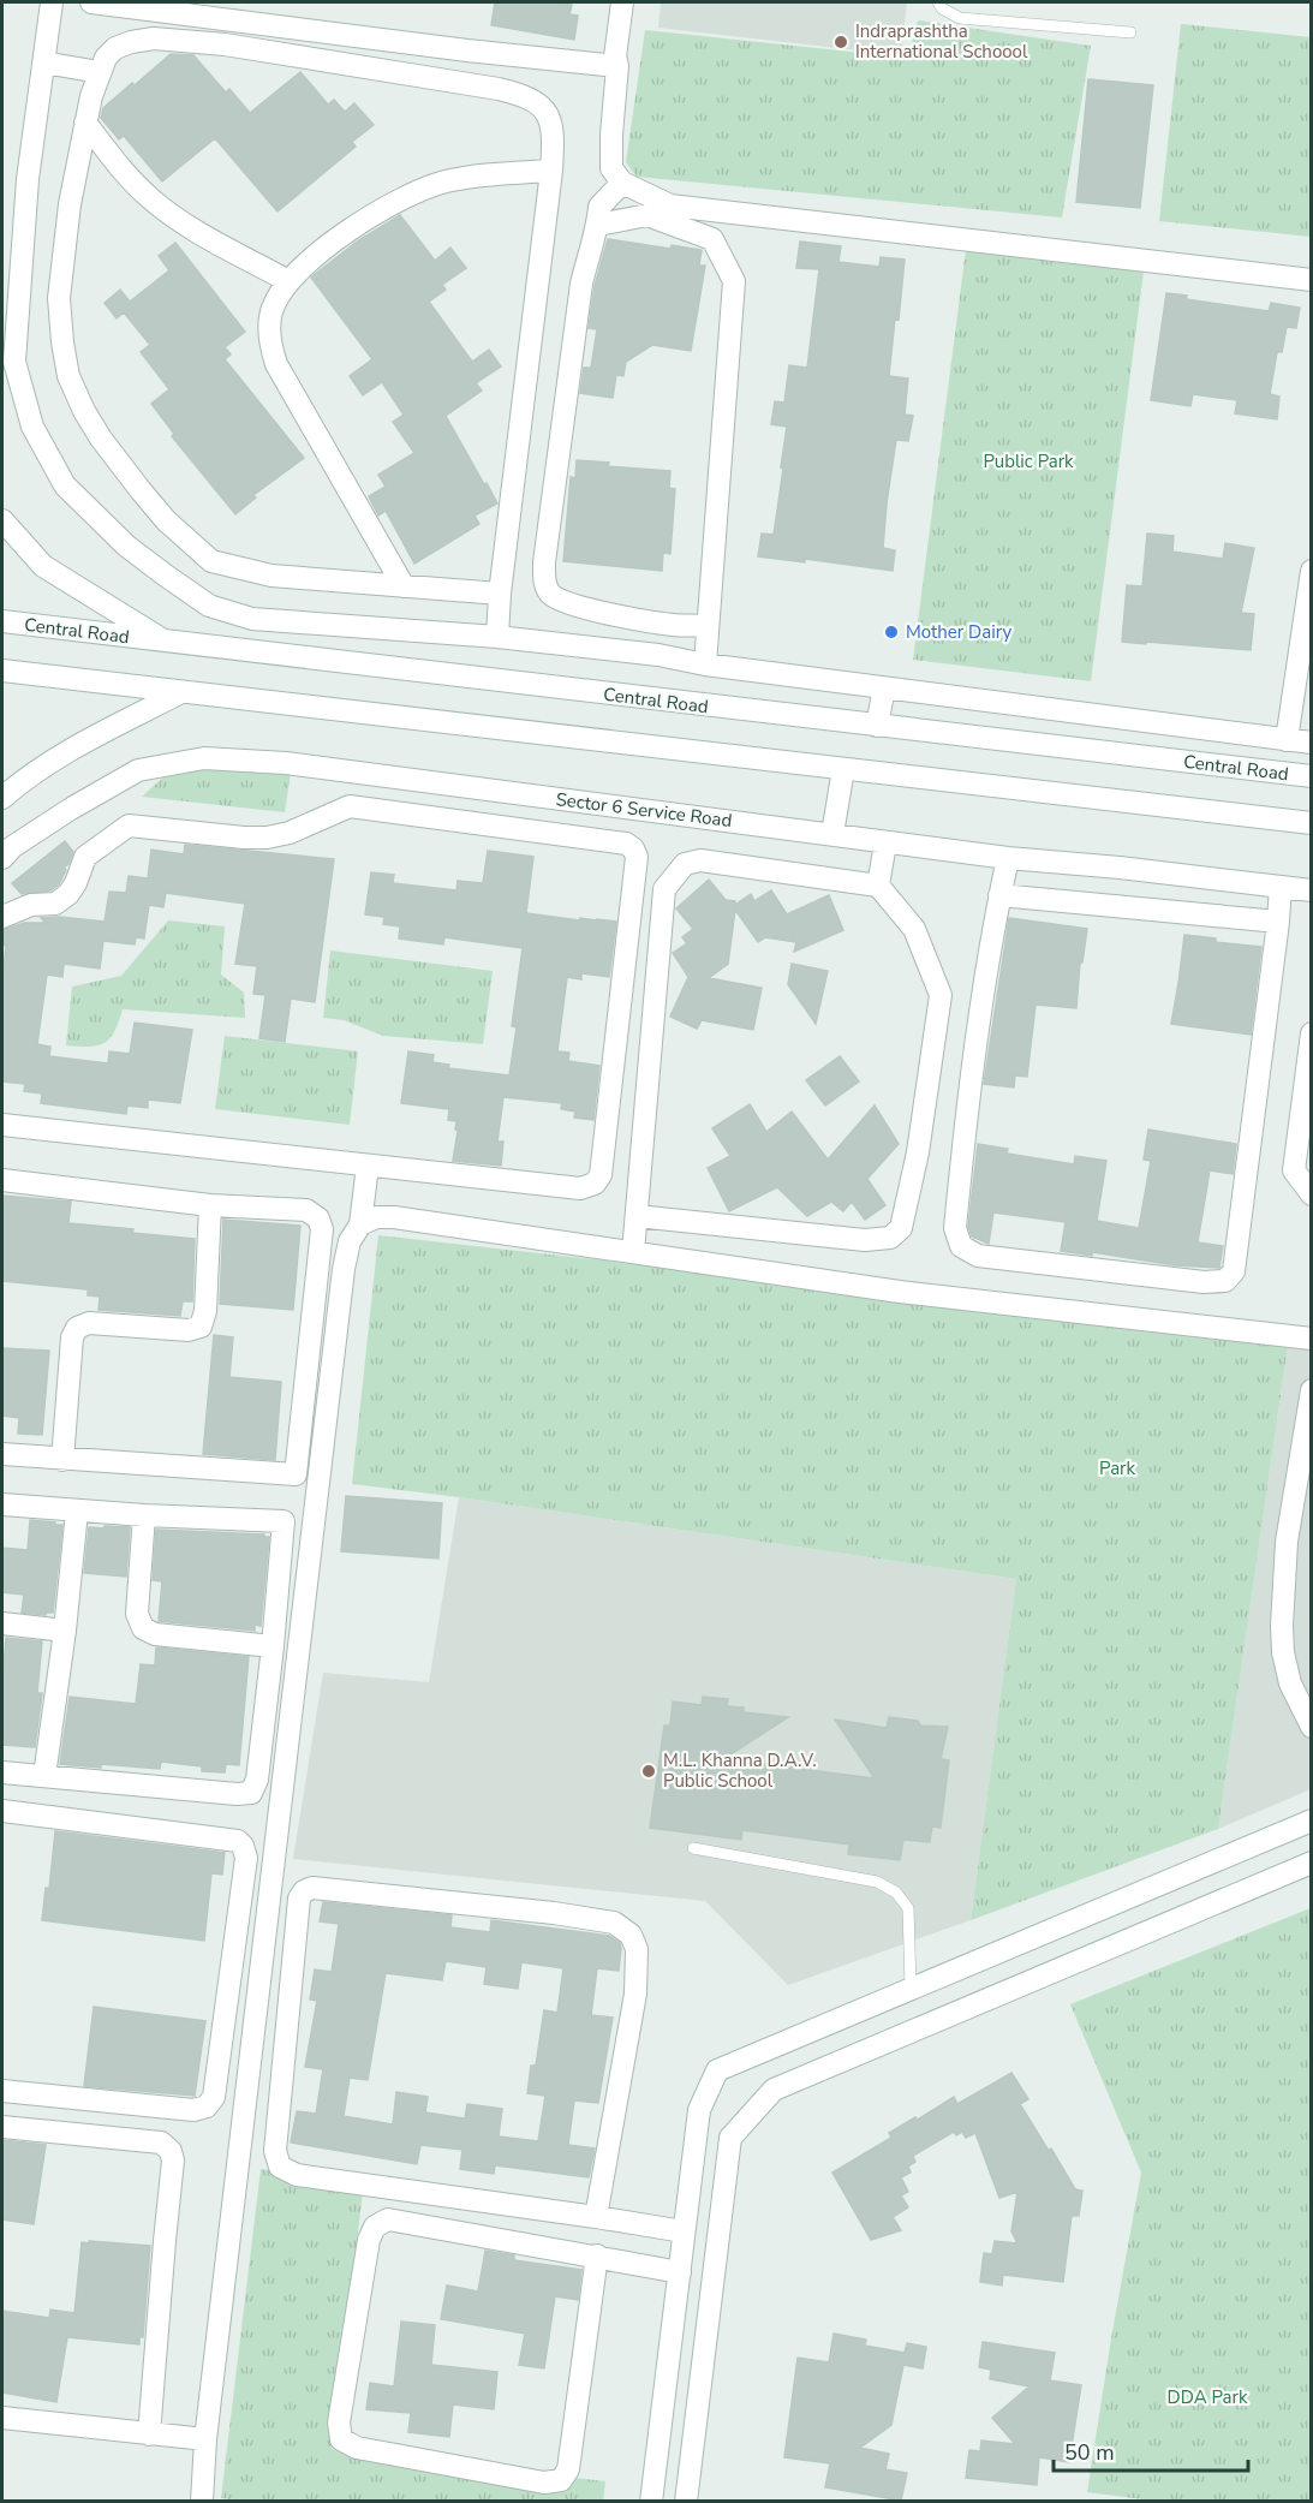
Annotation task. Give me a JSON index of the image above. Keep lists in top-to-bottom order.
{
  "streets": {
    "street": ["Central Road", "Sector 6 Service Road"]
  },
  "parks": ["Public Park", "Park", "DDA Park"],
  "places": ["Indraprashtha International Schoool", "Mother Dairy", "M.L. Khanna D.A.V. Public School"],
  "scale_bar": "50 m"
}
